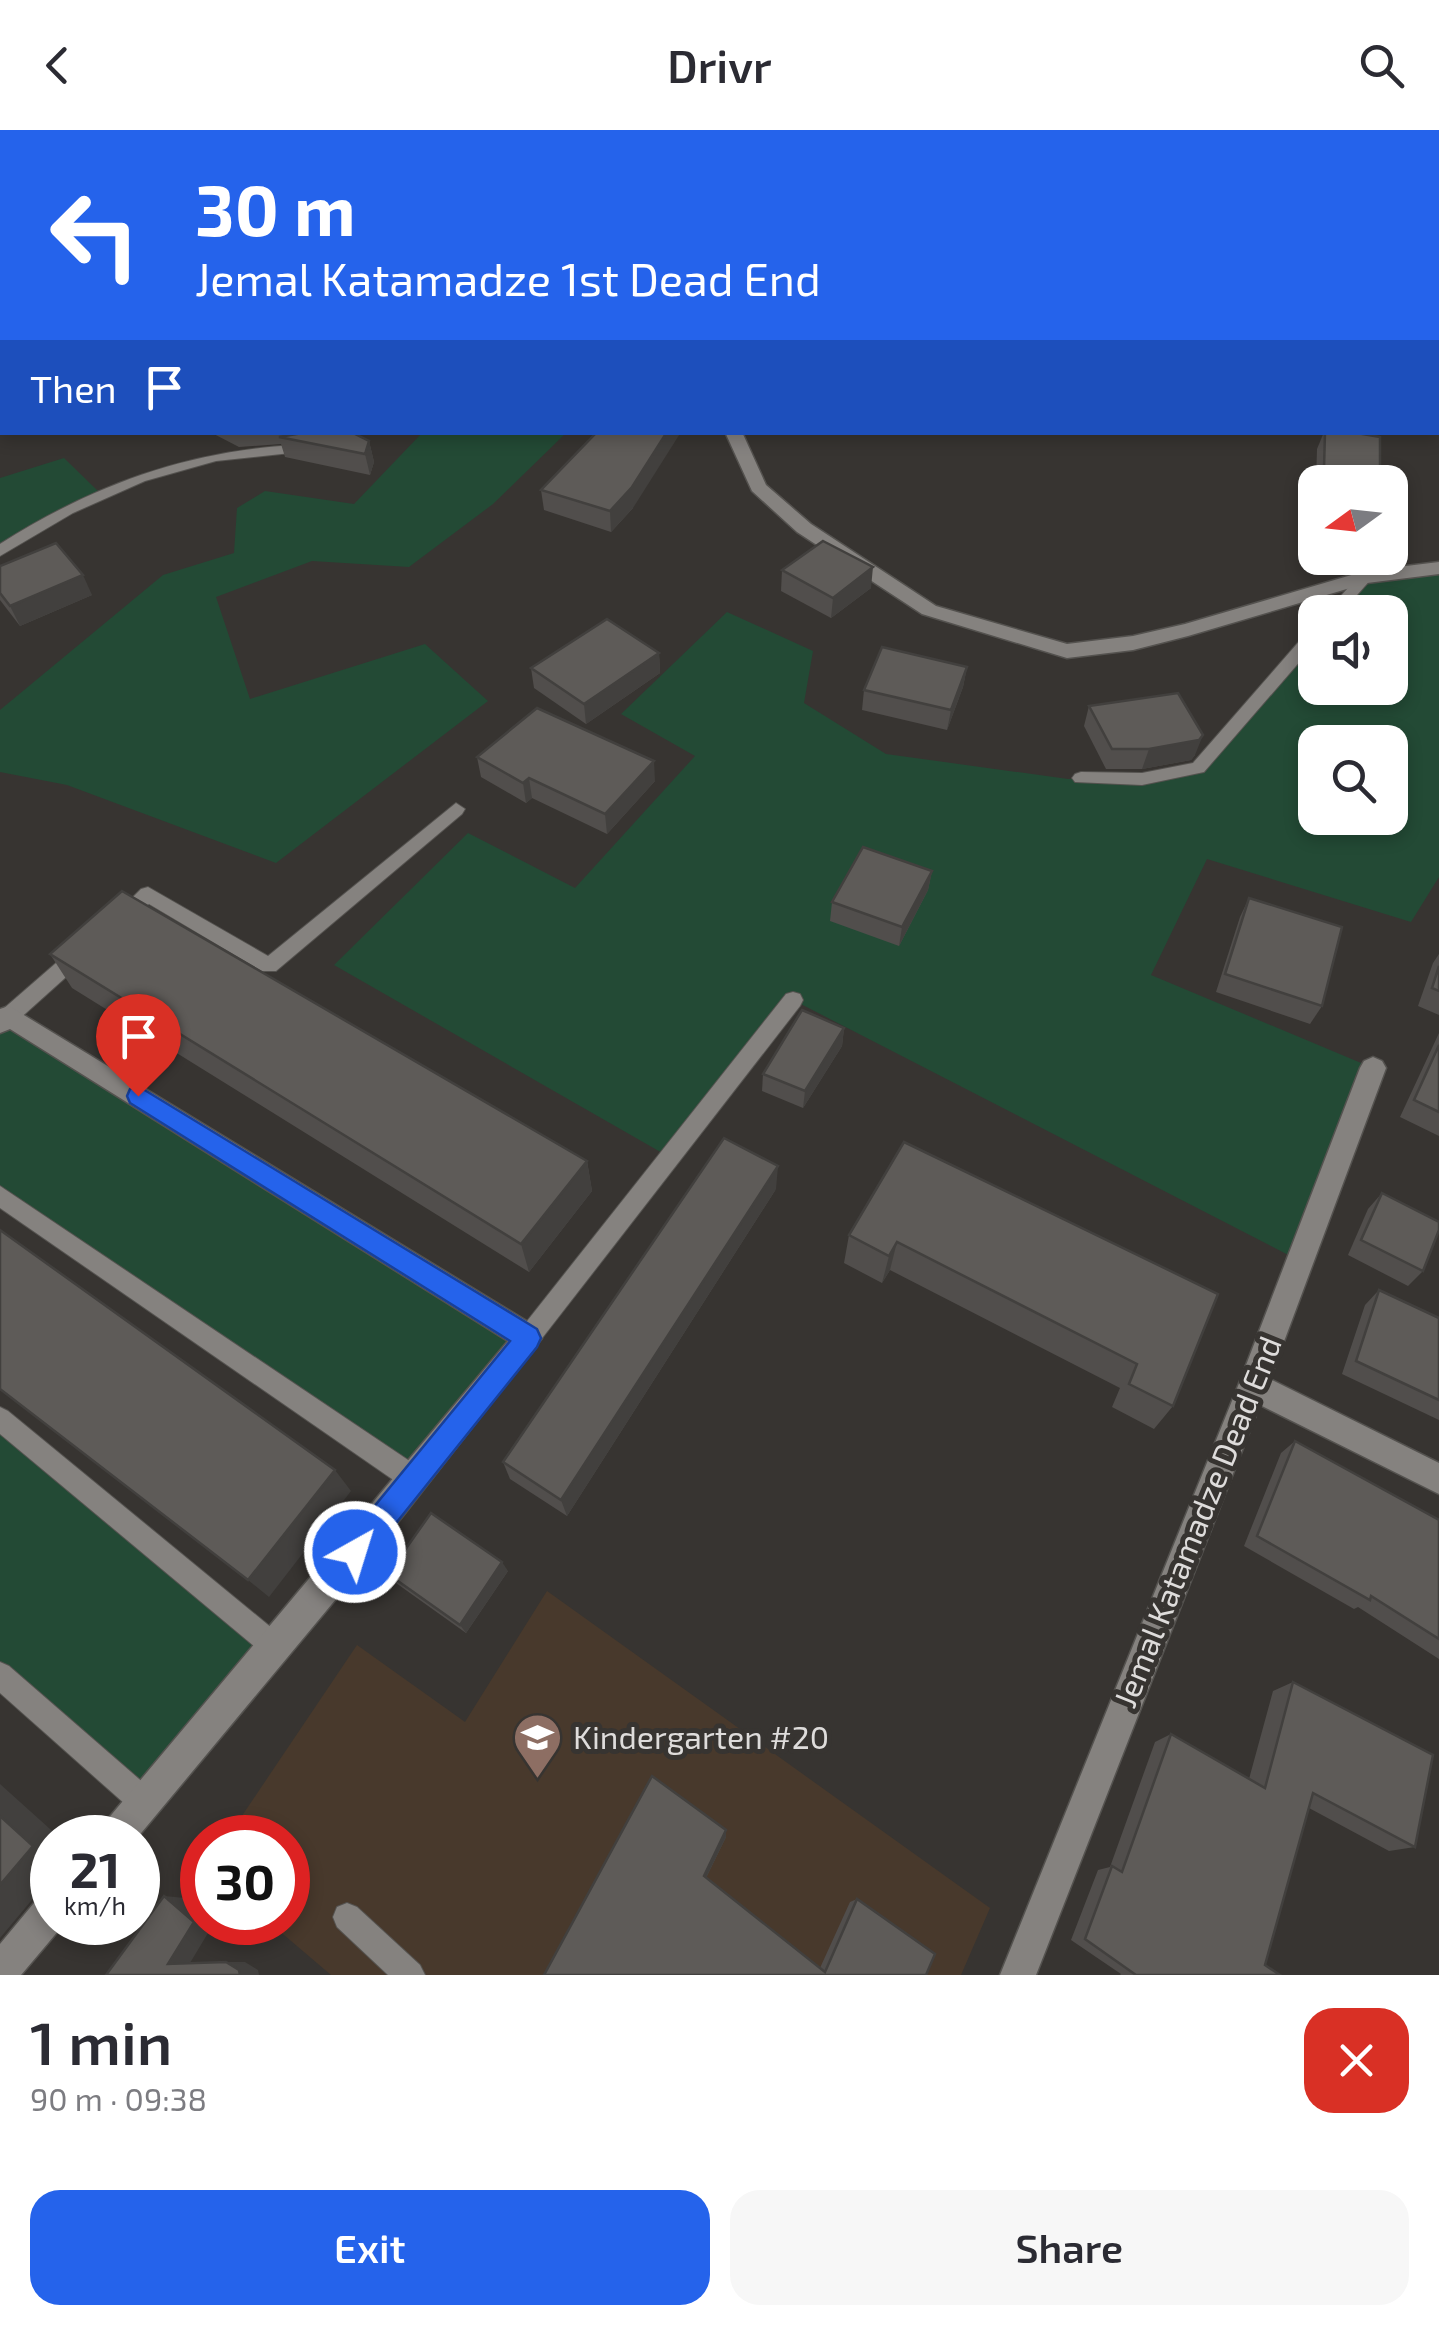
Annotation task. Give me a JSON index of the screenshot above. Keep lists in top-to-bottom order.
{
  "streets": {
    "street": ["Jemal Katamadze Dead End"]
  },
  "places": {
    "school or university": ["Kindergarten #20"]
  },
  "north": "left",
  "page": {
    "header": "Drivr",
    "turn": ["30 m", "Jemal Katamadze 1st Dead End"],
    "then": "Then",
    "speed": "21 km/h",
    "limit": "30",
    "heading": ["1 min", "90 m · 09:38"],
    "buttons": ["Exit", "Share"]
  }
}
